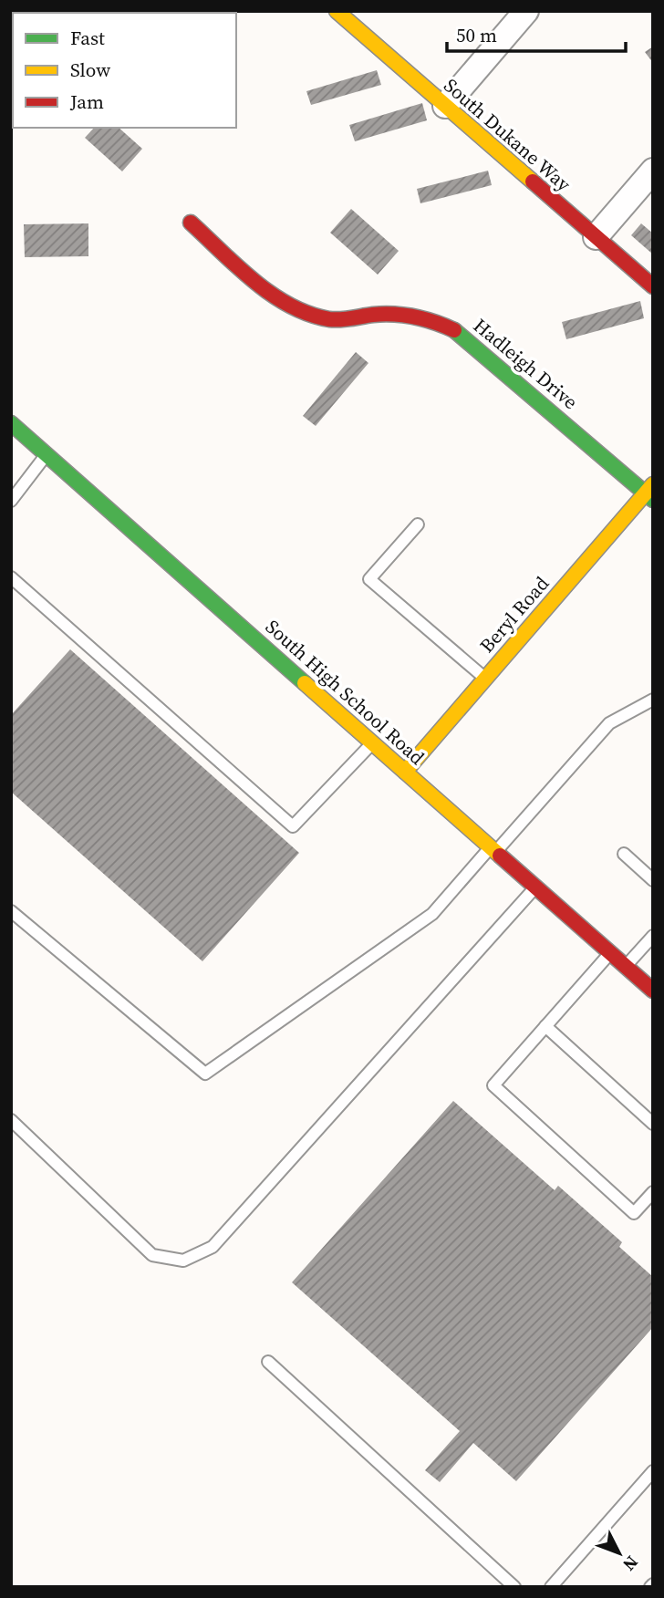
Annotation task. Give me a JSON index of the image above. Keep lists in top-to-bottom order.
{
  "streets": {
    "street": [
      "South Dukane Way",
      "Hadleigh Drive",
      "Beryl Road",
      "South High School Road"
    ]
  },
  "crossings": [
    ["Hadleigh Drive", "Beryl Road"],
    ["Beryl Road", "South High School Road"]
  ],
  "legend": ["Fast", "Slow", "Jam"],
  "scale_bar": "50 m",
  "north": "bottom right"
}
